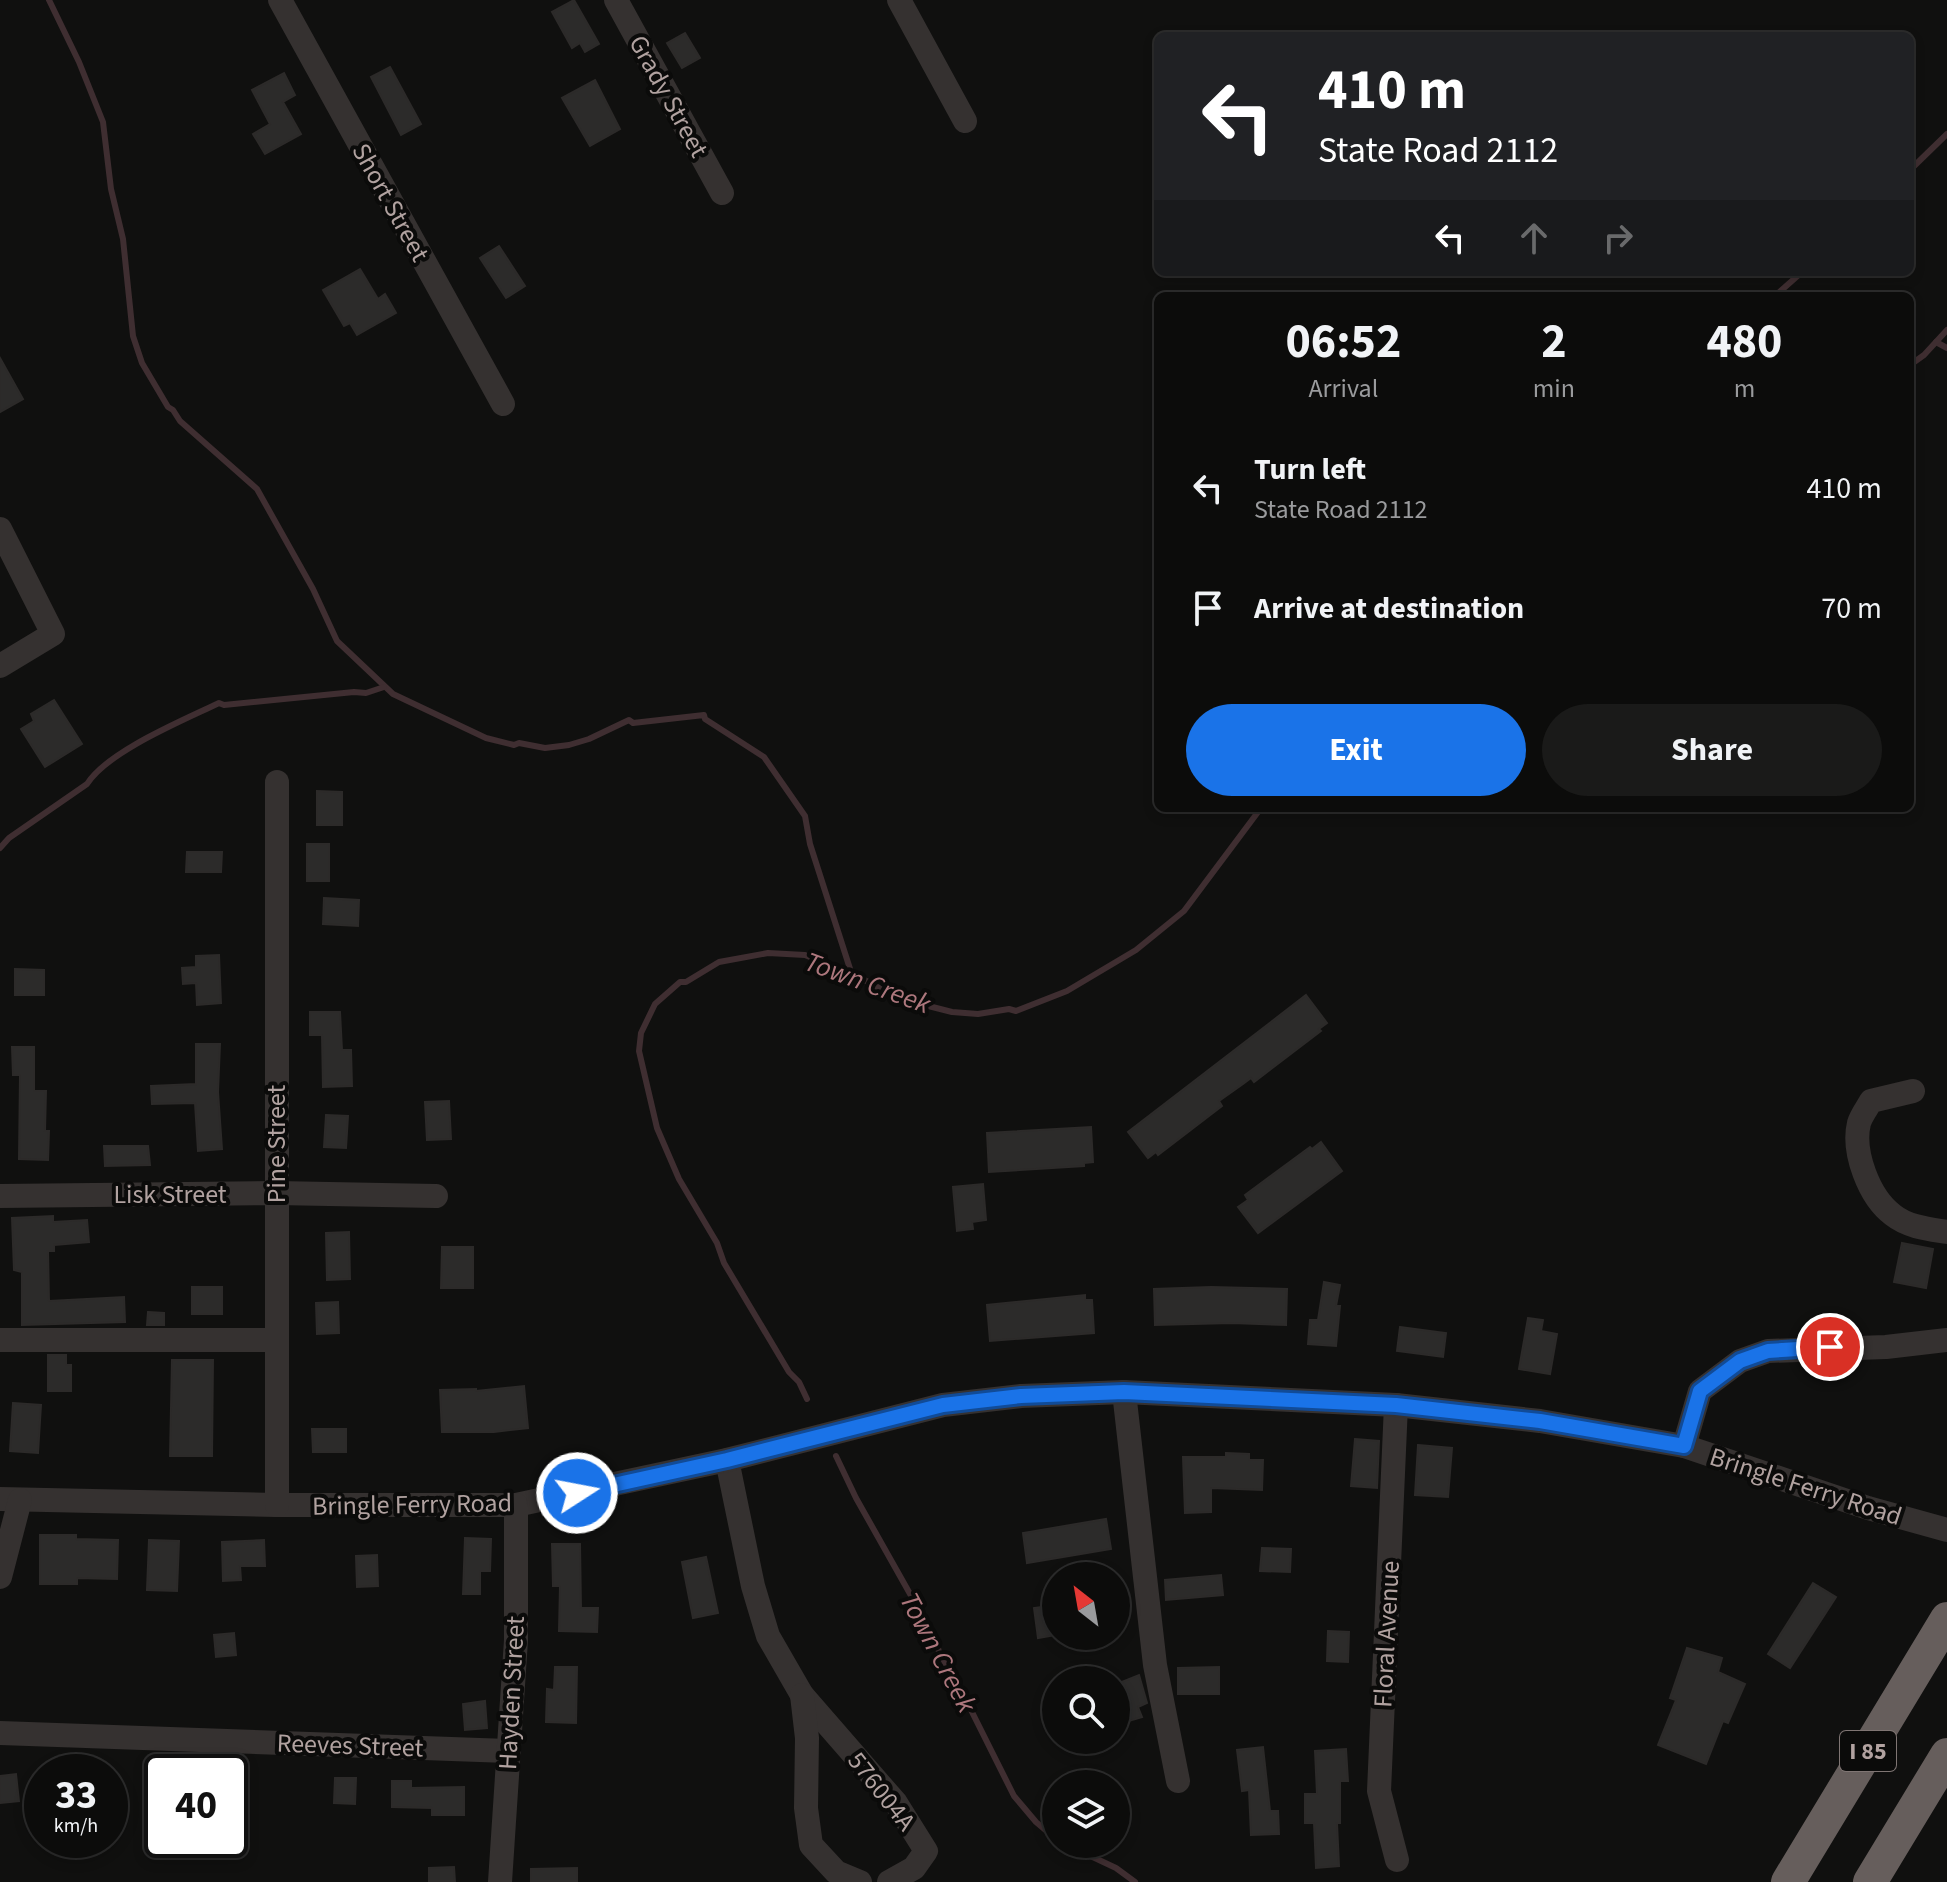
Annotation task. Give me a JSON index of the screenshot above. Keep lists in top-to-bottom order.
{
  "streets": {
    "highway": ["I 85"],
    "street": [
      "Grady Street",
      "Short Street",
      "Pine Street",
      "Lisk Street",
      "Bringle Ferry Road",
      "Floral Avenue",
      "Hayden Street",
      "Reeves Street",
      "576004A"
    ]
  },
  "crossings": [
    ["Pine Street", "Lisk Street"],
    ["Pine Street", "Bringle Ferry Road"],
    ["Bringle Ferry Road", "Floral Avenue"],
    ["Bringle Ferry Road", "Hayden Street"],
    ["Bringle Ferry Road", "576004A"],
    ["Hayden Street", "Reeves Street"]
  ],
  "water": ["Town Creek"],
  "north": "top left",
  "page": {
    "turn": ["410 m", "State Road 2112"],
    "eta": [
      "06:52",
      "Arrival",
      "2",
      "min",
      "480",
      "m"
    ],
    "list": [
      {
        "name": "Turn left",
        "note": "State Road 2112",
        "value": "410 m"
      },
      {
        "name": "Arrive at destination",
        "value": "70 m"
      }
    ],
    "buttons": ["Exit", "Share"],
    "speed": "33 km/h",
    "limit": "40"
  }
}
